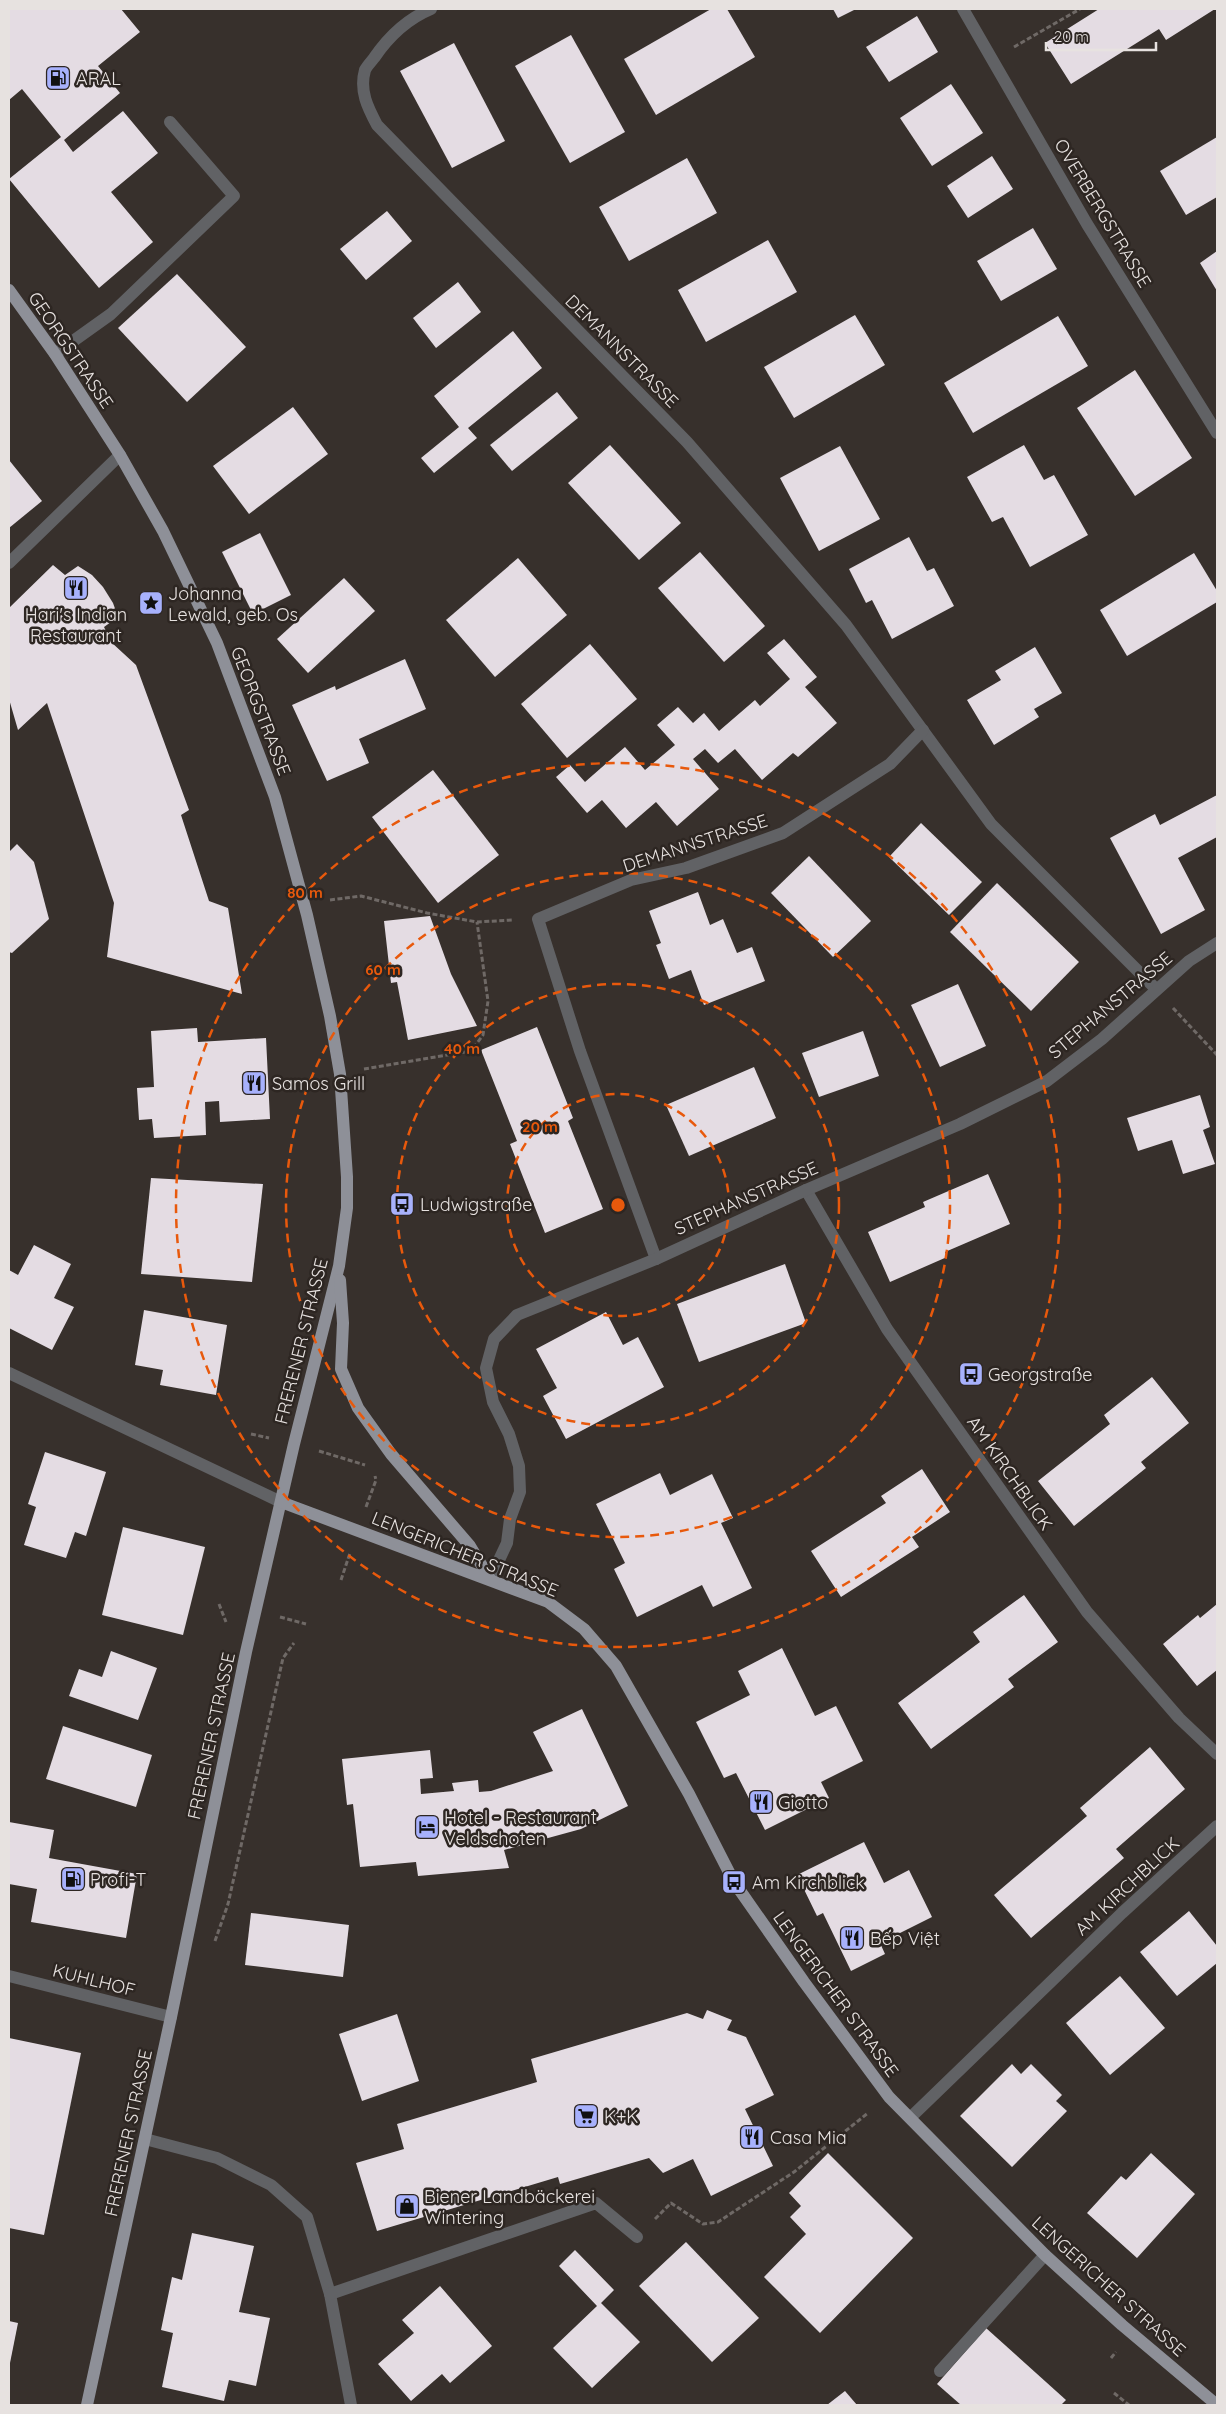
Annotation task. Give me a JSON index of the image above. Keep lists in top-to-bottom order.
{
  "streets": {
    "main road": ["GEORGSTRASSE", "FRERENER STRASSE", "LENGERICHER STRASSE"],
    "street": [
      "OVERBERGSTRASSE",
      "DEMANNSTRASSE",
      "STEPHANSTRASSE",
      "AM KIRCHBLICK",
      "KUHLHOF"
    ]
  },
  "crossings": [
    ["GEORGSTRASSE", "FRERENER STRASSE"],
    ["DEMANNSTRASSE", "STEPHANSTRASSE"],
    ["STEPHANSTRASSE", "AM KIRCHBLICK"],
    ["STEPHANSTRASSE", "LENGERICHER STRASSE"],
    ["FRERENER STRASSE", "LENGERICHER STRASSE"],
    ["FRERENER STRASSE", "KUHLHOF"],
    ["AM KIRCHBLICK", "LENGERICHER STRASSE"]
  ],
  "places": {
    "fuel station": ["ARAL", "Profi-T"],
    "restaurant": [
      "Hari's Indian Restaurant",
      "Samos Grill",
      "Giotto",
      "Bếp Việt",
      "Casa Mia"
    ],
    "place": ["Johanna Lewald, geb. Os"],
    "bus stop": ["Ludwigstraße", "Georgstraße", "Am Kirchblick"],
    "hotel": ["Hotel - Restaurant Veldschoten"],
    "supermarket": ["K+K"],
    "shop": ["Biener Landbäckerei Wintering"]
  },
  "scale_bar": "20 m",
  "rings": [
    "80 m",
    "60 m",
    "40 m",
    "20 m"
  ]
}
